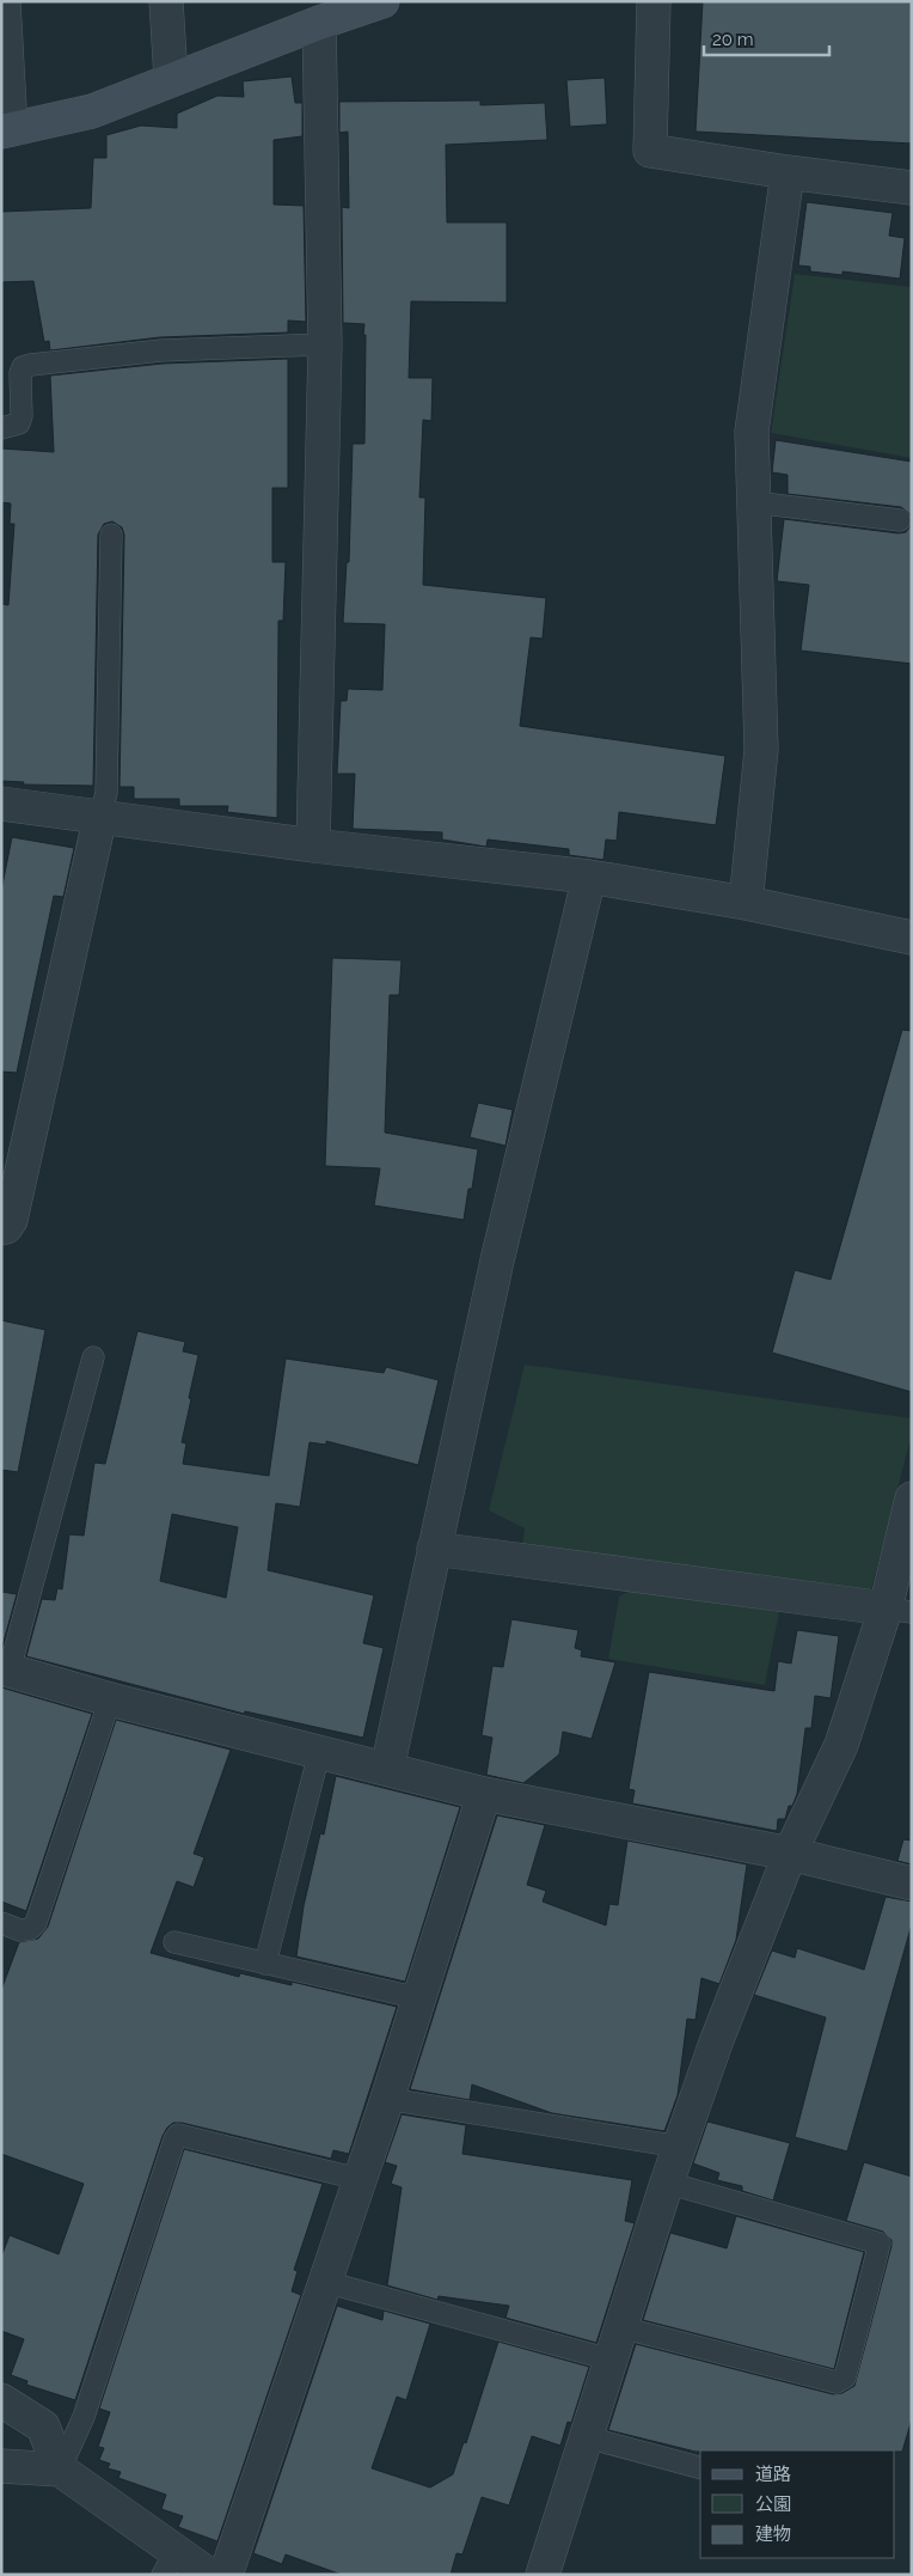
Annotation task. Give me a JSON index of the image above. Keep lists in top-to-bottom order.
{
  "legend": ["道路", "公園", "建物"],
  "scale_bar": "20 m"
}
